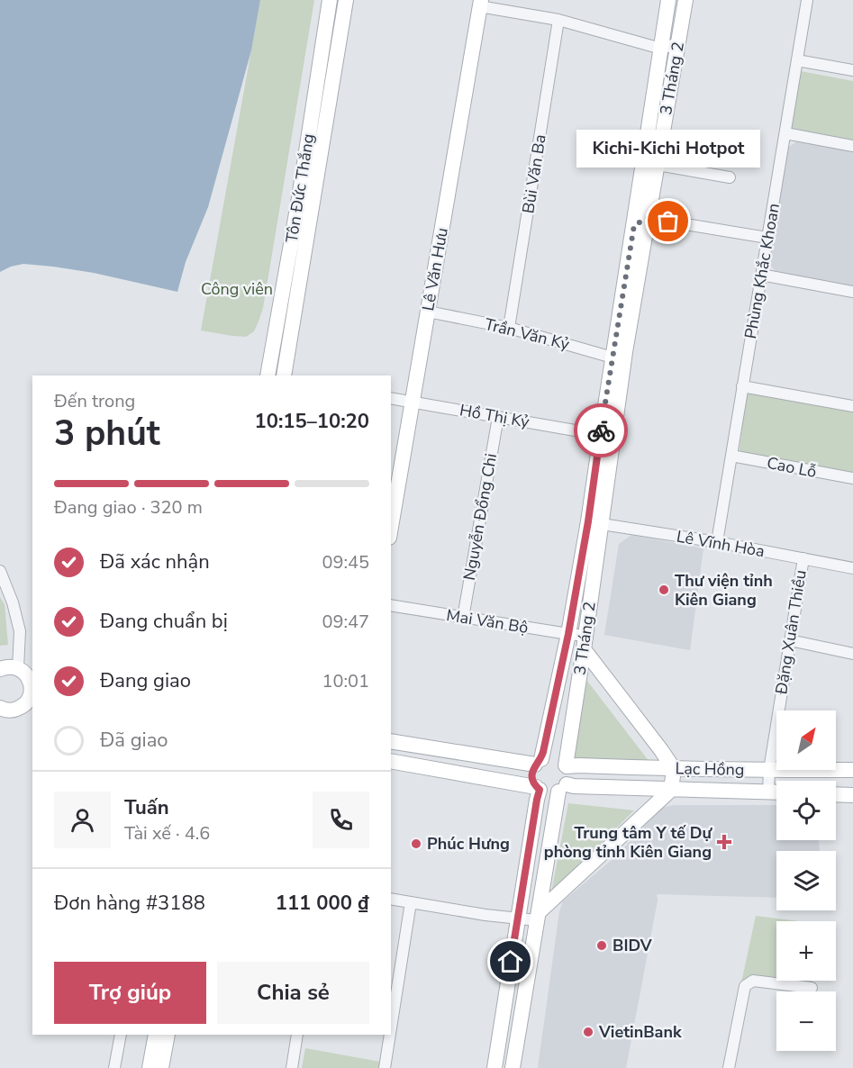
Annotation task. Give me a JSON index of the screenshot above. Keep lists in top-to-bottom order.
{
  "streets": {
    "main road": [
      "3 Tháng 2",
      "Tôn Đức Thắng",
      "Lê Văn Hưu",
      "Lạc Hồng"
    ],
    "street": [
      "Bùi Văn Ba",
      "Phùng Khắc Khoan",
      "Trần Văn Kỷ",
      "Hồ Thị Kỷ",
      "Cao Lỗ",
      "Nguyễn Đổng Chi",
      "Lê Vĩnh Hòa",
      "Mai Văn Bộ",
      "Đặng Xuân Thiều"
    ]
  },
  "crossings": [
    ["3 Tháng 2", "Trần Văn Kỷ"],
    ["3 Tháng 2", "Hồ Thị Kỷ"],
    ["3 Tháng 2", "Lê Vĩnh Hòa"],
    ["3 Tháng 2", "Mai Văn Bộ"],
    ["3 Tháng 2", "Lạc Hồng"],
    ["Bùi Văn Ba", "Trần Văn Kỷ"],
    ["Lê Văn Hưu", "Trần Văn Kỷ"],
    ["Lê Văn Hưu", "Hồ Thị Kỷ"],
    ["Phùng Khắc Khoan", "Cao Lỗ"],
    ["Phùng Khắc Khoan", "Lê Vĩnh Hòa"],
    ["Hồ Thị Kỷ", "Nguyễn Đổng Chi"],
    ["Nguyễn Đổng Chi", "Mai Văn Bộ"],
    ["Lê Vĩnh Hòa", "Đặng Xuân Thiều"],
    ["Đặng Xuân Thiều", "Lạc Hồng"]
  ],
  "parks": ["Công viên"],
  "places": {
    "other": [
      "Kichi-Kichi Hotpot",
      "Thư viện tỉnh Kiên Giang",
      "Phúc Hưng",
      "BIDV",
      "VietinBank"
    ],
    "health": ["Trung tâm Y tế Dự phòng tỉnh Kiên Giang"]
  },
  "north": "top right",
  "page": {
    "bubble": "Kichi-Kichi Hotpot",
    "heading": ["3 phút", "Đến trong", "10:15–10:20"],
    "panel": [
      "Tuấn",
      "Tài xế · 4.6",
      "Đơn hàng #3188",
      "111 000 ₫"
    ],
    "bar": "Đang giao · 320 m",
    "list": [
      ["Đã xác nhận", "09:45"],
      ["Đang chuẩn bị", "09:47"],
      ["Đang giao", "10:01"],
      "Đã giao"
    ],
    "map_buttons": ["+", "−"],
    "buttons": ["Trợ giúp", "Chia sẻ"]
  }
}
